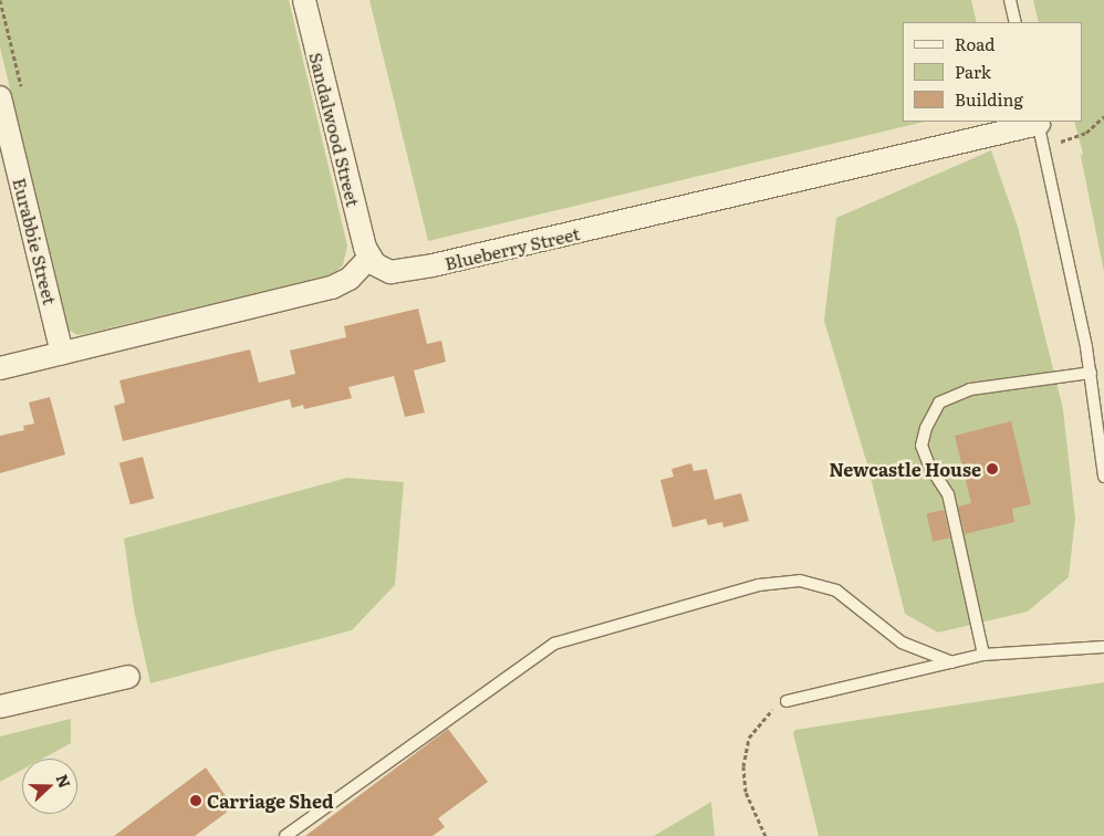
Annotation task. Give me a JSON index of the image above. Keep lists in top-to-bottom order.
{
  "streets": {
    "street": ["Sandalwood Street", "Eurabbie Street", "Blueberry Street"]
  },
  "crossings": [
    ["Sandalwood Street", "Blueberry Street"]
  ],
  "places": ["Newcastle House", "Carriage Shed"],
  "legend": ["Road", "Park", "Building"],
  "north": "right"
}
